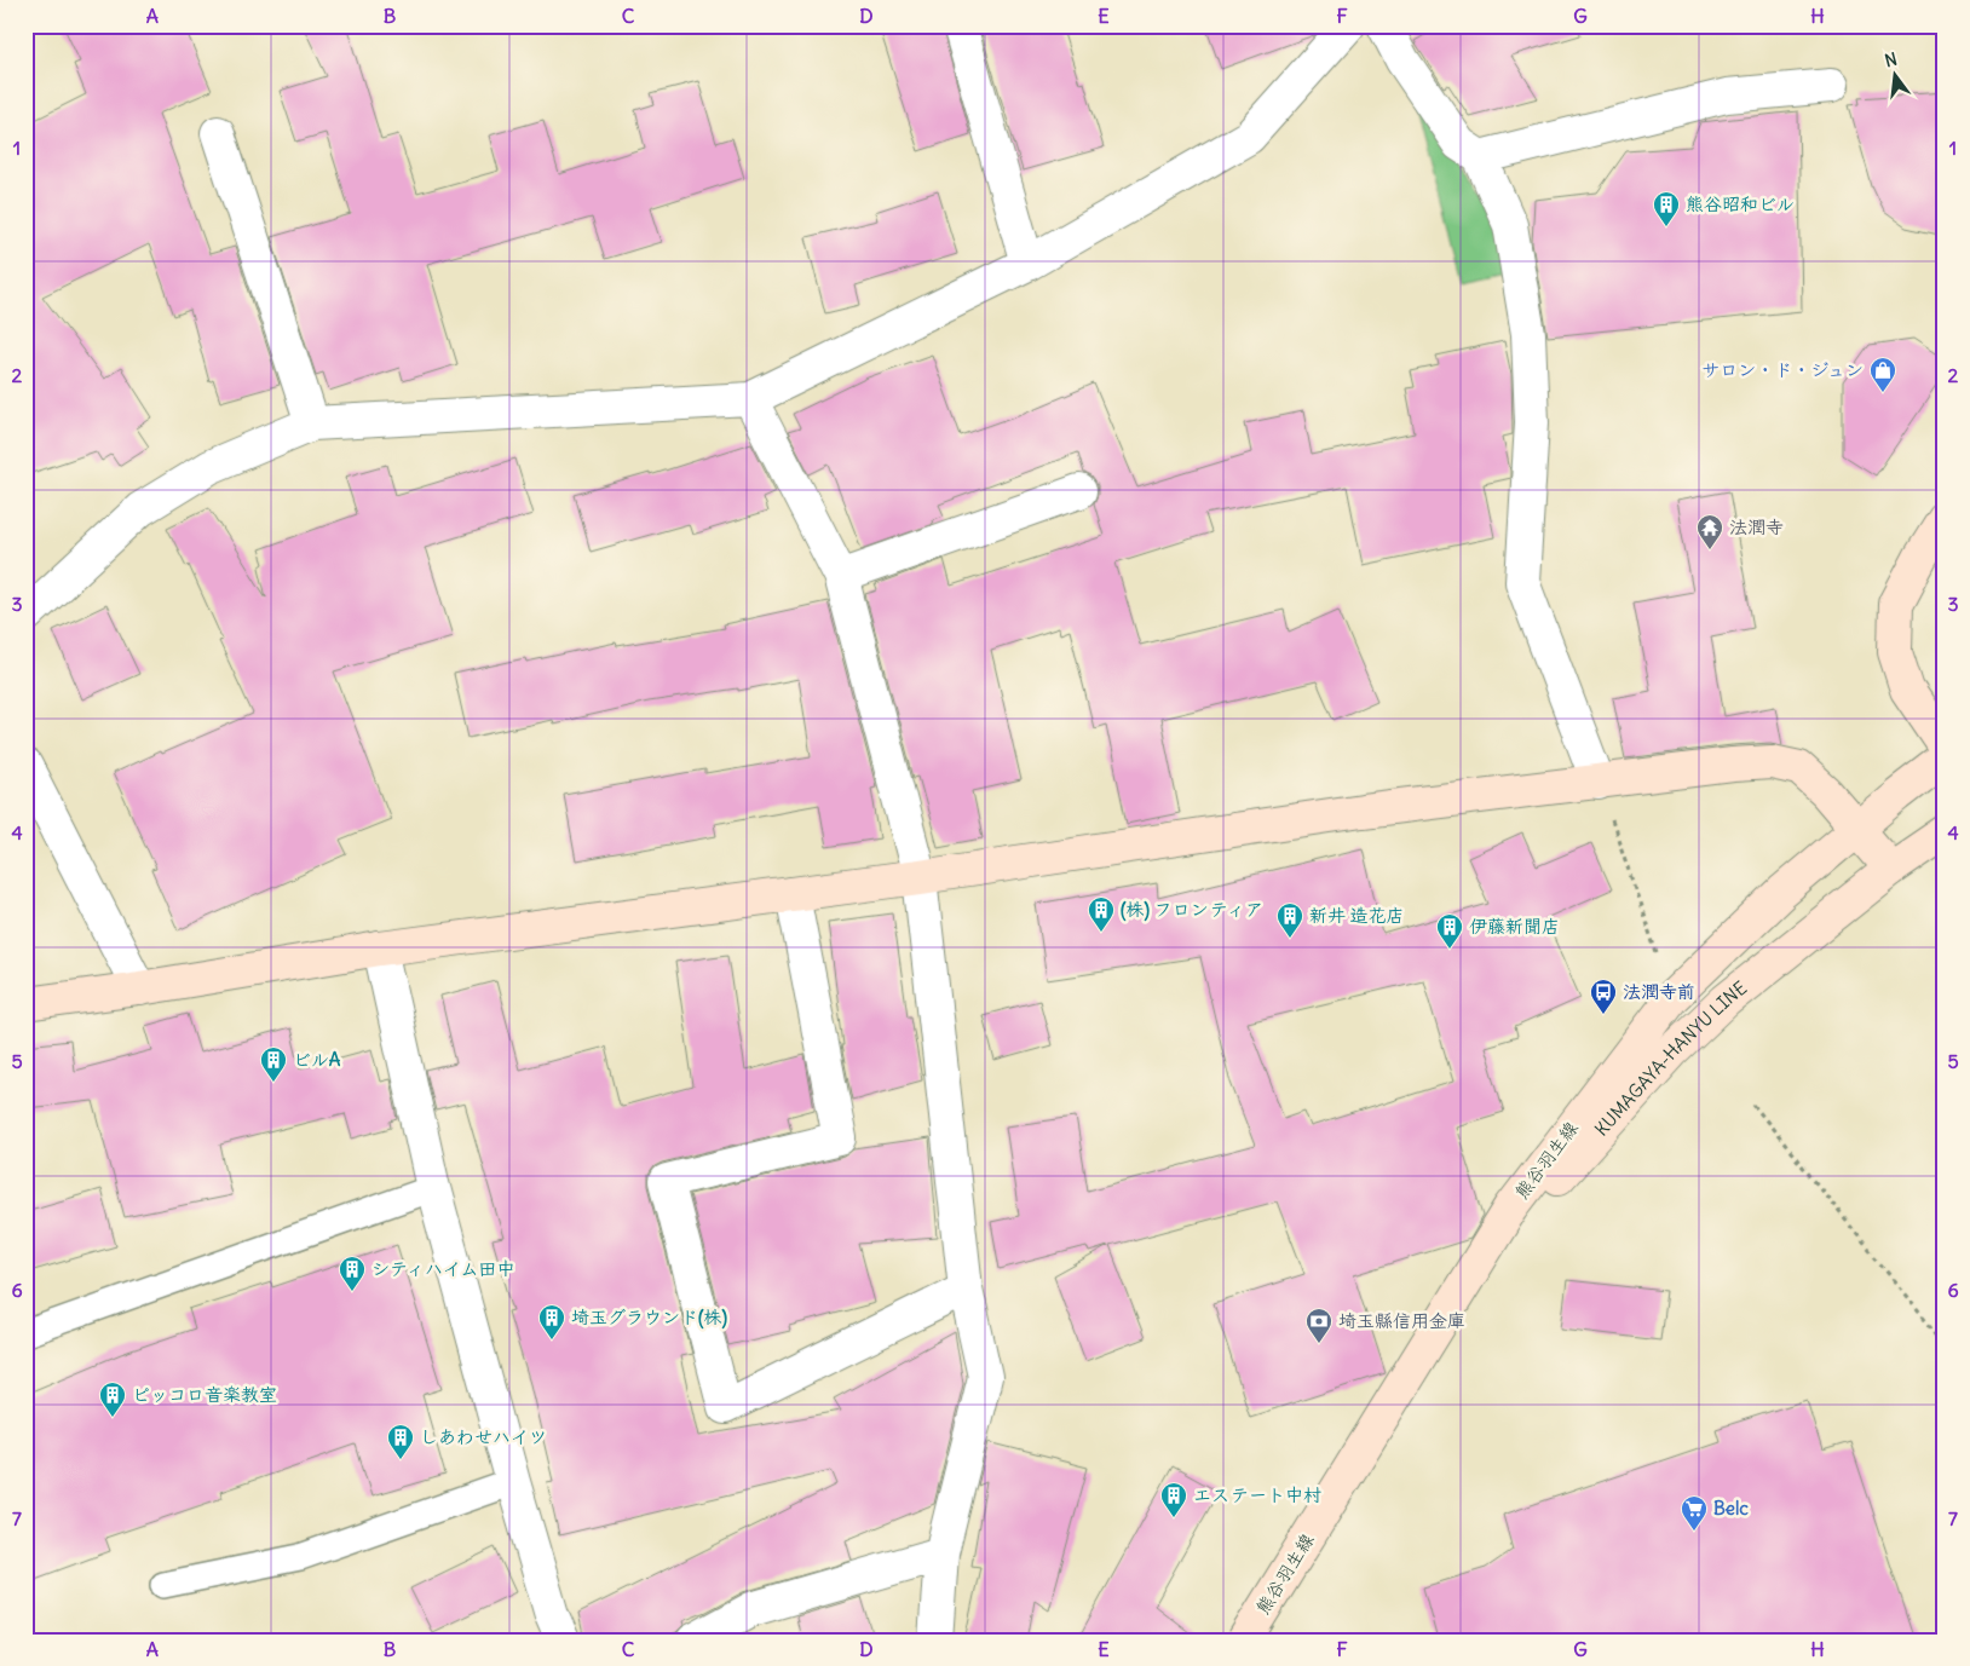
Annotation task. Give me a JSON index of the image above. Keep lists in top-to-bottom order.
{
  "streets": {
    "main road": ["KUMAGAYA-HANYU LINE", "熊谷羽生線"]
  },
  "crossings": [
    ["KUMAGAYA-HANYU LINE", "熊谷羽生線"]
  ],
  "places": {
    "building": [
      "熊谷昭和ビル",
      "(株) フロンティア",
      "新井 造花店",
      "伊藤新聞店",
      "ビルA",
      "シティハイム田中",
      "埼玉グラウンド(株)",
      "ピッコロ音楽教室",
      "しあわせハイツ",
      "エステート中村"
    ],
    "shop": ["サロン・ド・ジュン"],
    "temple": ["法潤寺"],
    "bus stop": ["法潤寺前"],
    "bank": ["埼玉縣信用金庫"],
    "supermarket": ["Belc"]
  },
  "north": "top",
  "grid": {
    "columns": [
      "A",
      "B",
      "C",
      "D",
      "E",
      "F",
      "G",
      "H"
    ],
    "rows": [
      "1",
      "2",
      "3",
      "4",
      "5",
      "6",
      "7"
    ]
  }
}
